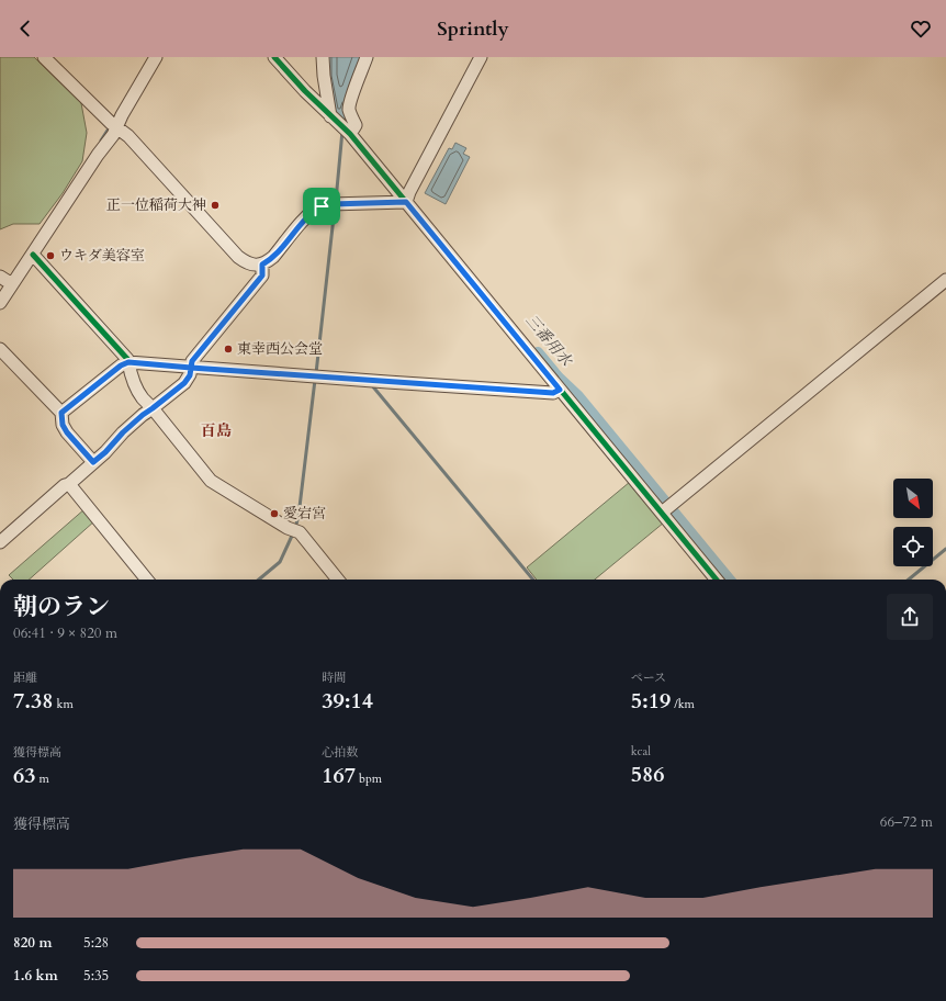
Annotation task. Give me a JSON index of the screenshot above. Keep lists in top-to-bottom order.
{
  "districts": ["百島"],
  "water": ["三番用水"],
  "places": [
    "正一位稲荷大神",
    "ウキダ美容室",
    "東幸西公会堂",
    "愛宕宮"
  ],
  "north": "bottom right",
  "page": {
    "header": "Sprintly",
    "heading": ["朝のラン", "06:41 · 9 × 820 m"],
    "stats": [
      ["距離", "7.38 km"],
      ["時間", "39:14"],
      ["ペース", "5:19 /km"],
      ["獲得標高", "63 m"],
      ["心拍数", "167 bpm"],
      ["kcal", "586"]
    ],
    "chart": ["獲得標高", "66–72 m"],
    "list": [
      {
        "name": "820 m",
        "note": "5:28"
      },
      {
        "name": "1.6 km",
        "note": "5:35"
      }
    ]
  }
}
